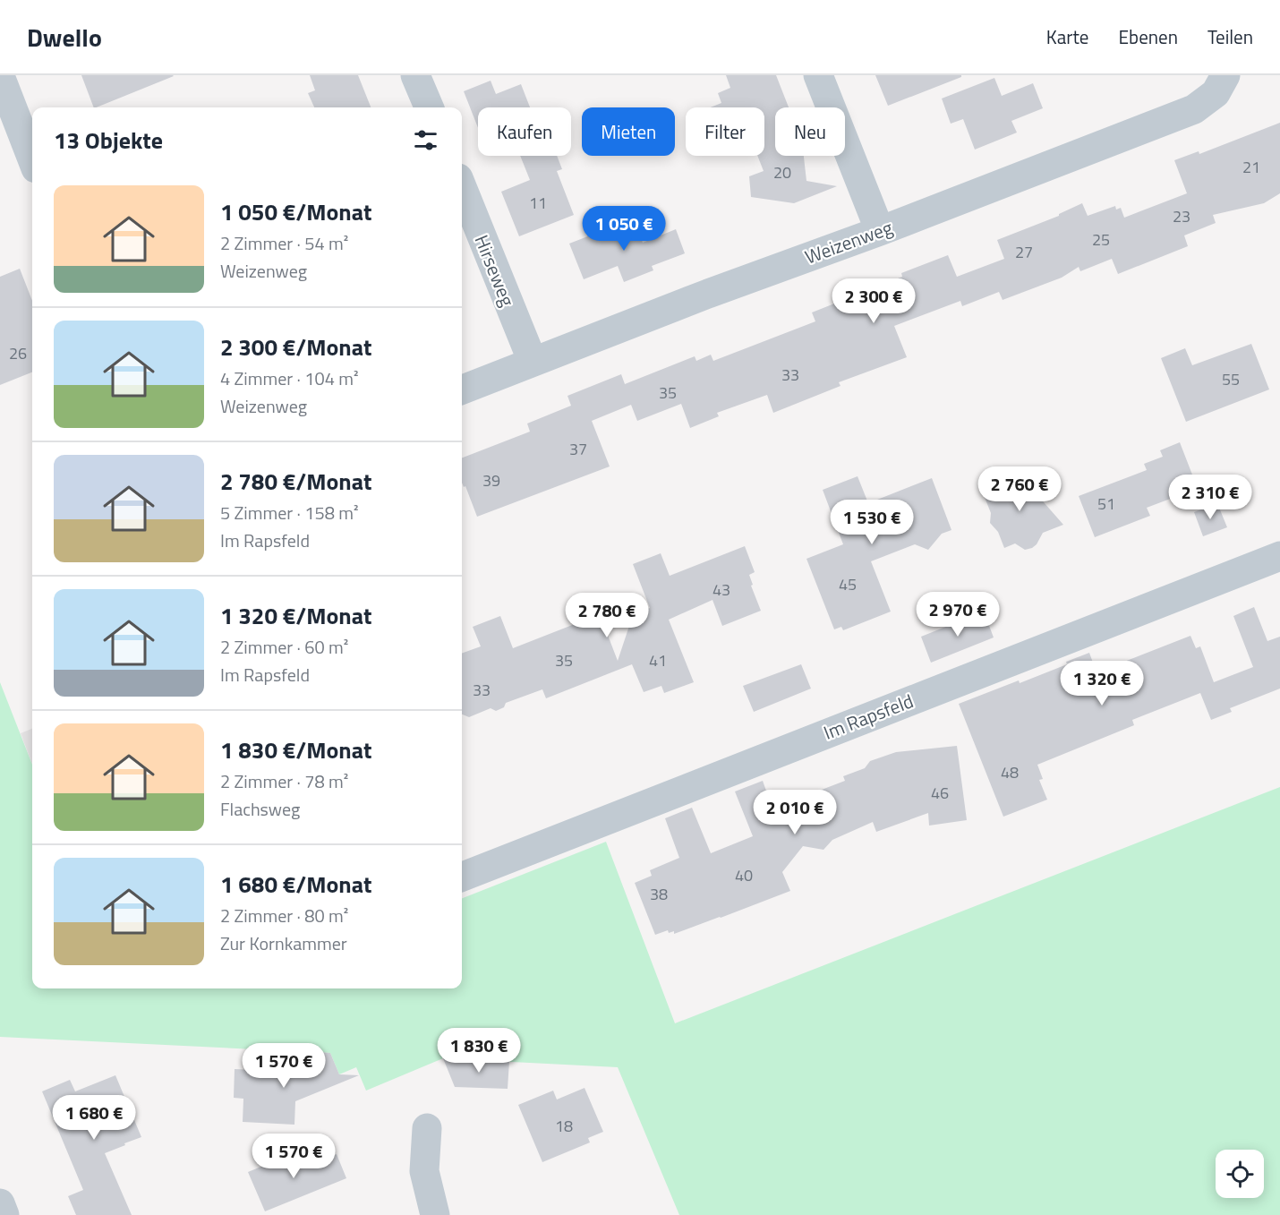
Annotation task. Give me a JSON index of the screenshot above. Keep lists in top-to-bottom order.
{
  "streets": {
    "street": ["Weizenweg", "Hirseweg", "Im Rapsfeld"]
  },
  "crossings": [
    ["Weizenweg", "Hirseweg"]
  ],
  "house_numbers": [
    "21",
    "20",
    "11",
    "23",
    "25",
    "27",
    "26",
    "33",
    "55",
    "35",
    "37",
    "39",
    "51",
    "45",
    "43",
    "35",
    "41",
    "33",
    "48",
    "46",
    "40",
    "38",
    "18"
  ],
  "page": {
    "header": "Dwello",
    "nav": ["Karte", "Ebenen", "Teilen"],
    "chip": [
      "Kaufen",
      "Mieten",
      "Filter",
      "Neu"
    ],
    "heading": "13 Objekte",
    "list": [
      {
        "name": "1 050 €/Monat",
        "note": "2 Zimmer · 54 m² · Weizenweg"
      },
      {
        "name": "2 300 €/Monat",
        "note": "4 Zimmer · 104 m² · Weizenweg"
      },
      {
        "name": "2 780 €/Monat",
        "note": "5 Zimmer · 158 m² · Im Rapsfeld"
      },
      {
        "name": "1 320 €/Monat",
        "note": "2 Zimmer · 60 m² · Im Rapsfeld"
      },
      {
        "name": "1 830 €/Monat",
        "note": "2 Zimmer · 78 m² · Flachsweg"
      },
      {
        "name": "1 680 €/Monat",
        "note": "2 Zimmer · 80 m² · Zur Kornkammer"
      }
    ],
    "price": [
      "1 050 €",
      "2 300 €",
      "2 760 €",
      "2 310 €",
      "1 530 €",
      "2 970 €",
      "2 780 €",
      "1 320 €",
      "2 010 €",
      "1 830 €",
      "1 570 €",
      "1 680 €",
      "1 570 €"
    ]
  }
}
